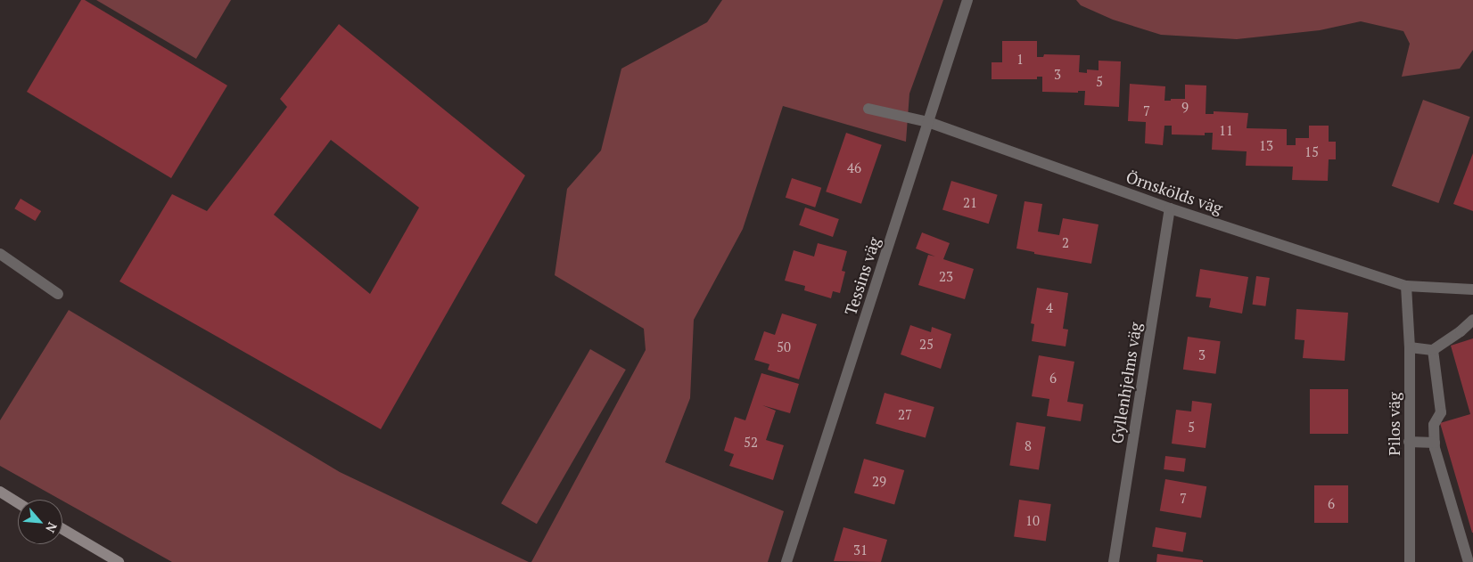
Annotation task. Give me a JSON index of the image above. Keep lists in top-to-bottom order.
{
  "streets": {
    "street": [
      "Örnskölds väg",
      "Tessins väg",
      "Gyllenhjelms väg",
      "Pilos väg"
    ]
  },
  "crossings": [
    ["Örnskölds väg", "Tessins väg"],
    ["Örnskölds väg", "Gyllenhjelms väg"],
    ["Örnskölds väg", "Pilos väg"]
  ],
  "house_numbers": [
    "1",
    "3",
    "5",
    "9",
    "7",
    "11",
    "13",
    "15",
    "46",
    "21",
    "2",
    "23",
    "4",
    "25",
    "50",
    "3",
    "6",
    "27",
    "5",
    "52",
    "8",
    "29",
    "7",
    "6",
    "10",
    "31"
  ],
  "north": "bottom right"
}
